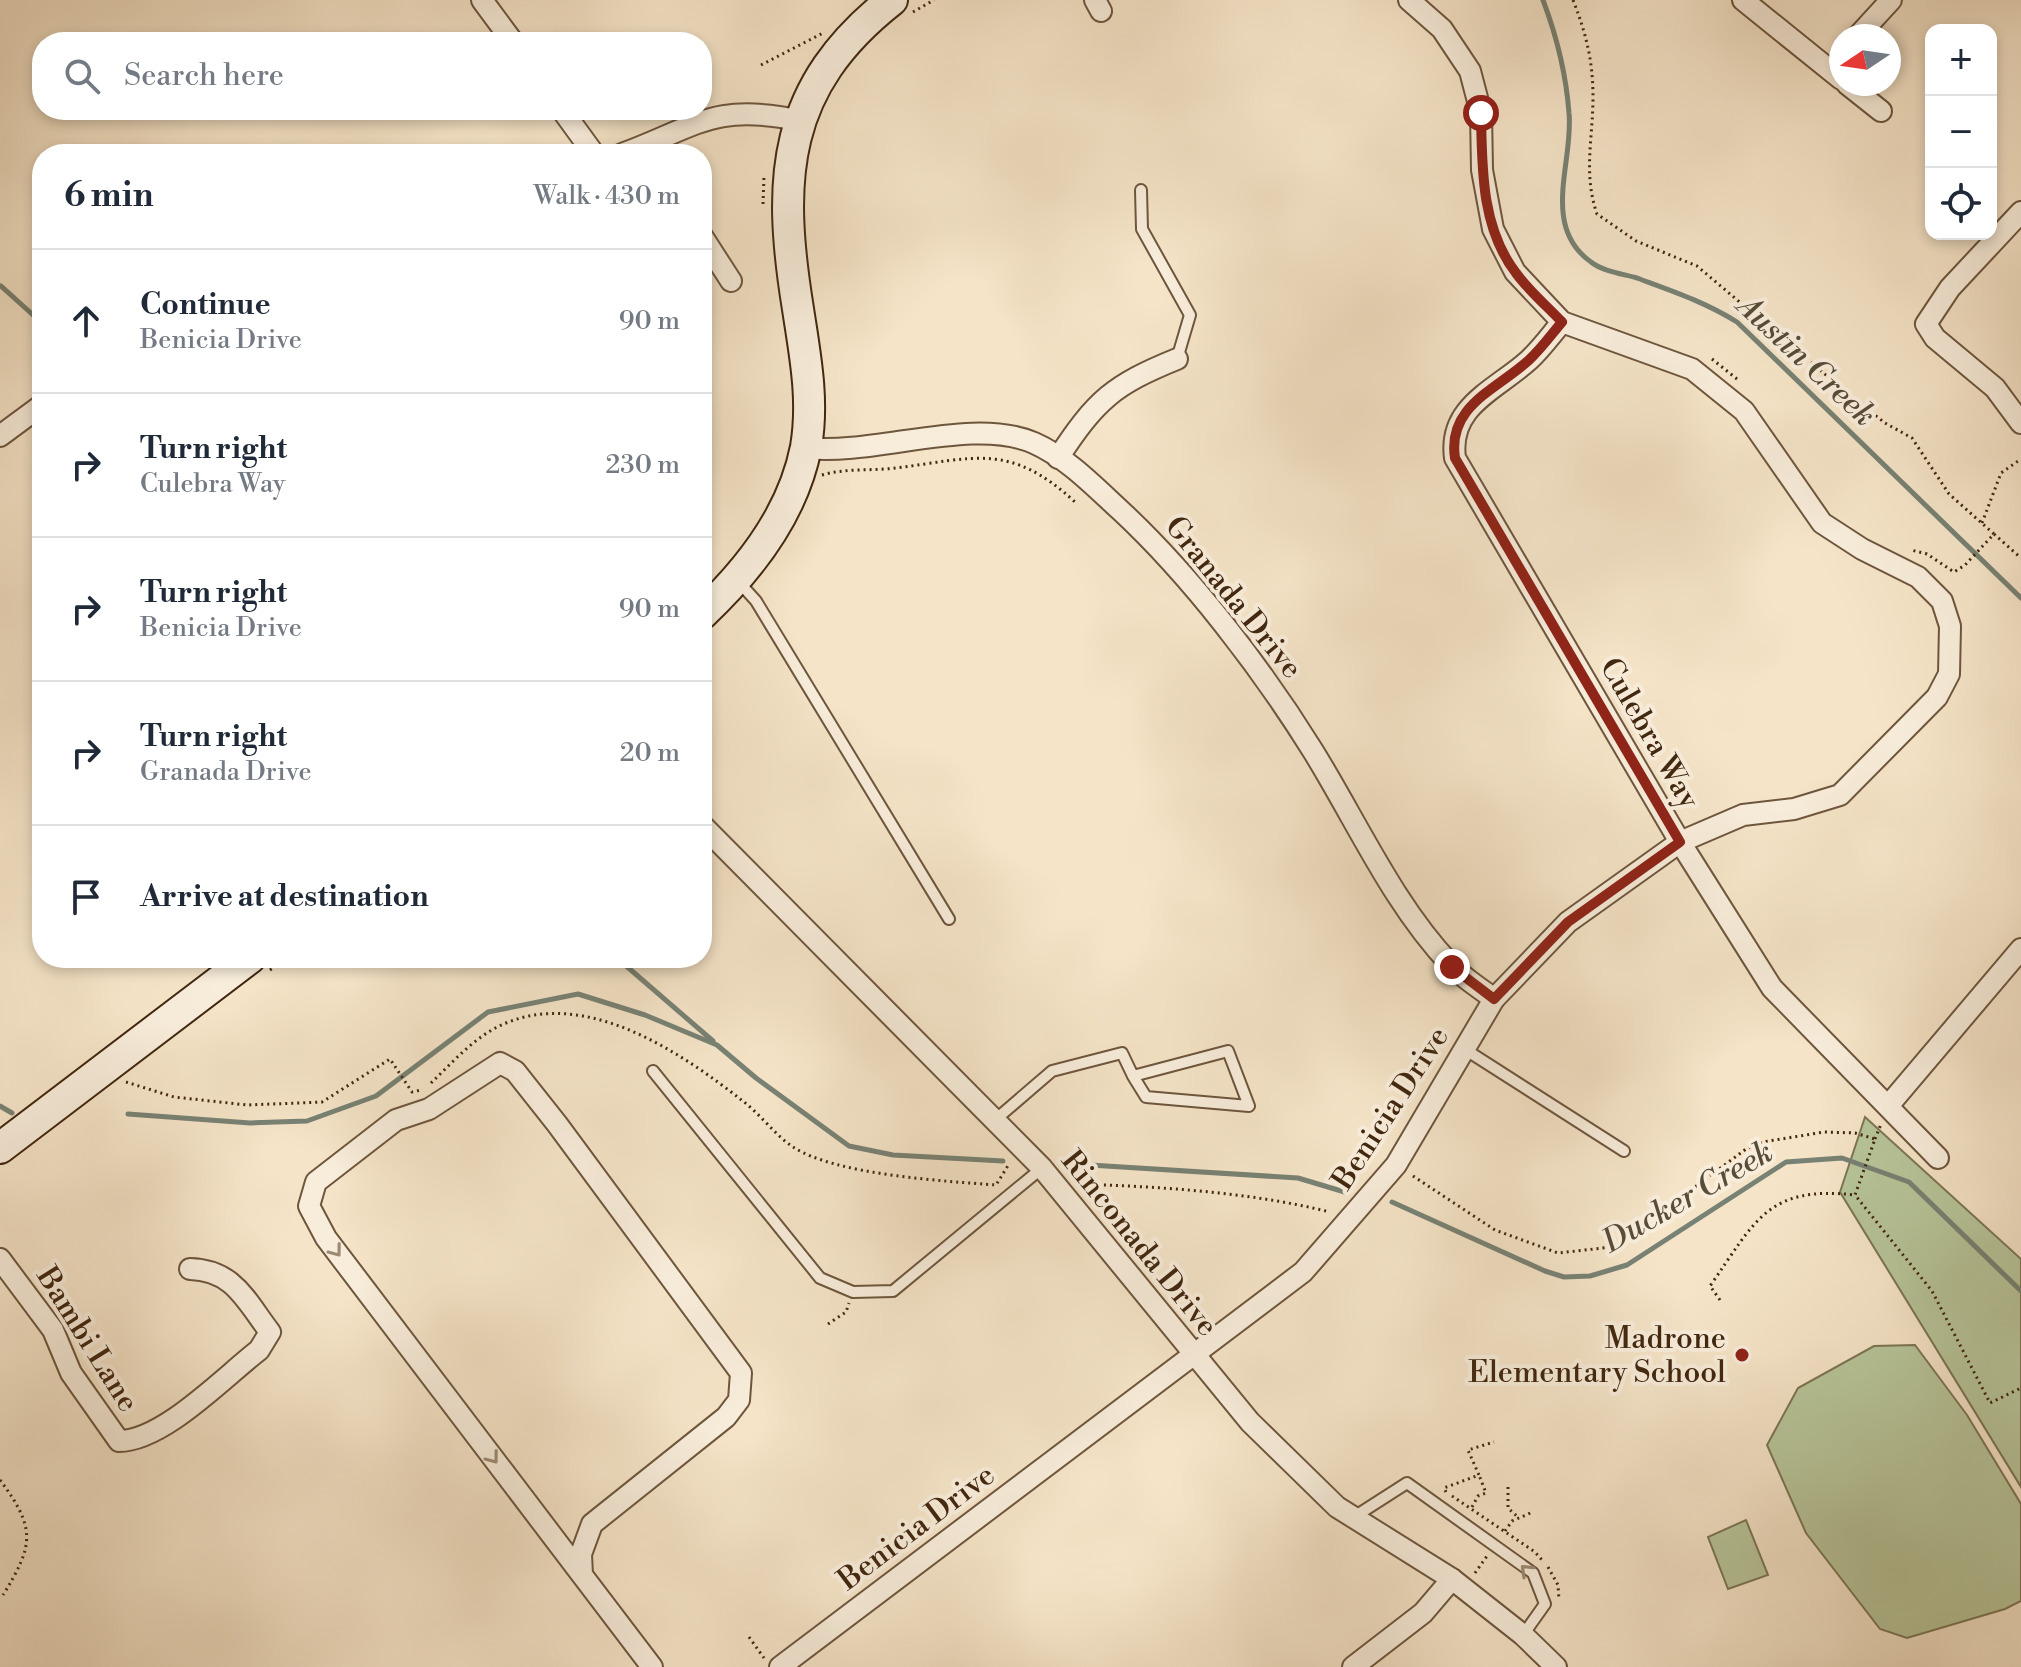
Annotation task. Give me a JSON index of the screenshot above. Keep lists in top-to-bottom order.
{
  "streets": {
    "street": [
      "Granada Drive",
      "Culebra Way",
      "Benicia Drive",
      "Rinconada Drive",
      "Bambi Lane"
    ]
  },
  "crossings": [
    ["Granada Drive", "Benicia Drive"],
    ["Culebra Way", "Benicia Drive"],
    ["Benicia Drive", "Rinconada Drive"]
  ],
  "water": ["Austin Creek", "Ducker Creek"],
  "places": ["Madrone Elementary School"],
  "north": "left",
  "page": {
    "map_buttons": ["+", "−"],
    "search": "Search here",
    "heading": ["6 min", "Walk · 430 m"],
    "list": [
      ["Continue", "Benicia Drive", "90 m"],
      ["Turn right", "Culebra Way", "230 m"],
      ["Turn right", "Benicia Drive", "90 m"],
      ["Turn right", "Granada Drive", "20 m"],
      "Arrive at destination"
    ]
  }
}
